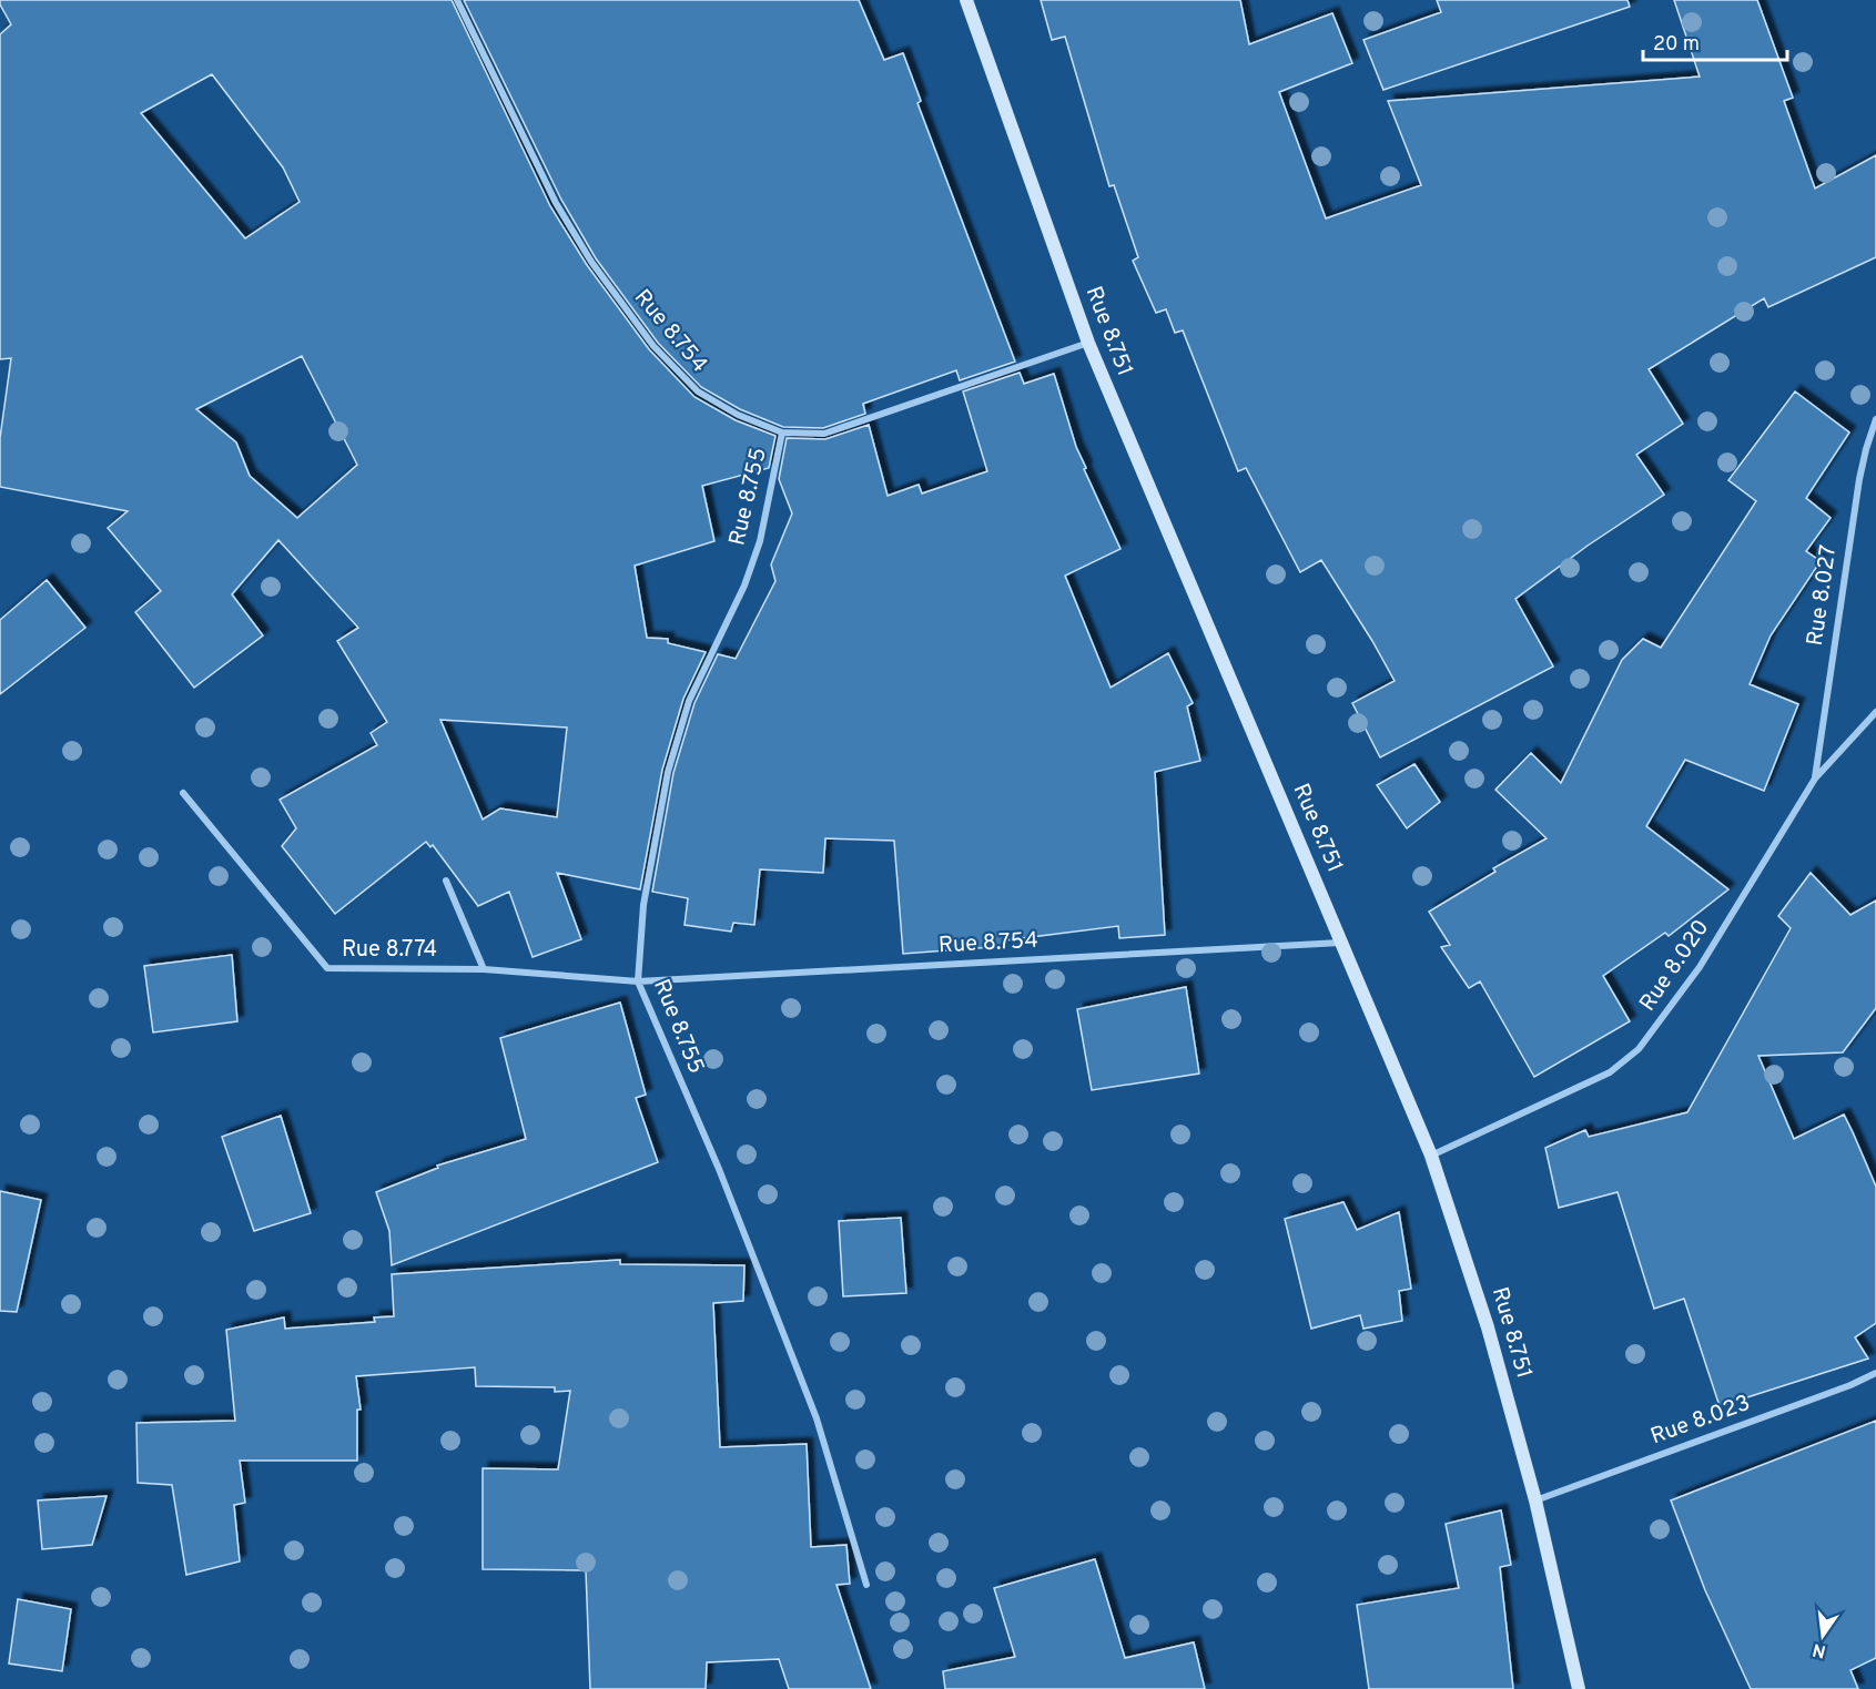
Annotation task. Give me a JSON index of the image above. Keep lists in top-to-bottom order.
{
  "streets": {
    "main road": ["Rue 8.751"],
    "street": [
      "Rue 8.754",
      "Rue 8.755",
      "Rue 8.027",
      "Rue 8.774",
      "Rue 8.020",
      "Rue 8.023"
    ]
  },
  "crossings": [
    ["Rue 8.754", "Rue 8.751"],
    ["Rue 8.754", "Rue 8.755"],
    ["Rue 8.754", "Rue 8.774"],
    ["Rue 8.751", "Rue 8.020"],
    ["Rue 8.751", "Rue 8.023"],
    ["Rue 8.755", "Rue 8.774"],
    ["Rue 8.027", "Rue 8.020"]
  ],
  "scale_bar": "20 m",
  "north": "bottom"
}
